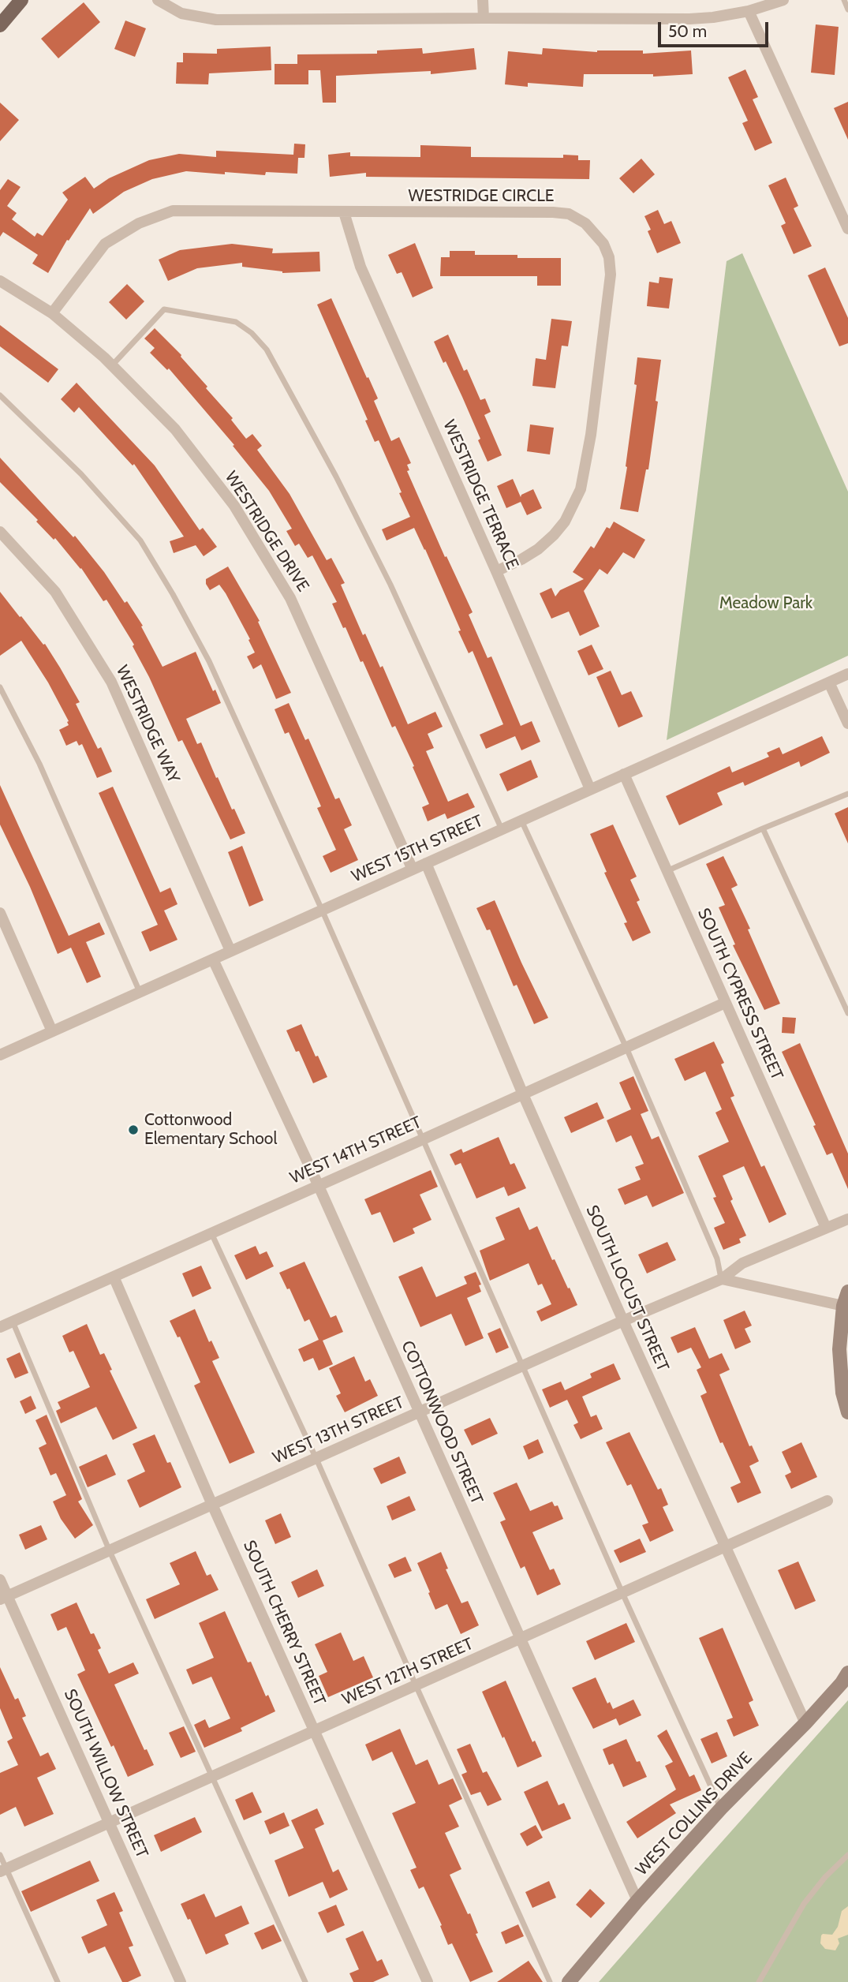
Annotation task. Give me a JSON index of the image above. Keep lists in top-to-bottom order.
{
  "streets": {
    "main road": ["WEST COLLINS DRIVE"],
    "street": [
      "WESTRIDGE CIRCLE",
      "WESTRIDGE TERRACE",
      "WESTRIDGE DRIVE",
      "WESTRIDGE WAY",
      "WEST 15TH STREET",
      "SOUTH CYPRESS STREET",
      "WEST 14TH STREET",
      "SOUTH LOCUST STREET",
      "COTTONWOOD STREET",
      "WEST 13TH STREET",
      "SOUTH CHERRY STREET",
      "WEST 12TH STREET",
      "SOUTH WILLOW STREET"
    ]
  },
  "crossings": [
    ["WESTRIDGE CIRCLE", "WESTRIDGE TERRACE"],
    ["WESTRIDGE CIRCLE", "WESTRIDGE DRIVE"],
    ["WESTRIDGE TERRACE", "WEST 15TH STREET"],
    ["WESTRIDGE DRIVE", "WEST 15TH STREET"],
    ["WESTRIDGE WAY", "WEST 15TH STREET"],
    ["WEST 15TH STREET", "SOUTH CYPRESS STREET"],
    ["WEST 15TH STREET", "SOUTH LOCUST STREET"],
    ["WEST 15TH STREET", "COTTONWOOD STREET"],
    ["SOUTH CYPRESS STREET", "WEST 14TH STREET"],
    ["SOUTH CYPRESS STREET", "WEST 13TH STREET"],
    ["WEST 14TH STREET", "SOUTH LOCUST STREET"],
    ["WEST 14TH STREET", "COTTONWOOD STREET"],
    ["WEST 14TH STREET", "SOUTH CHERRY STREET"],
    ["SOUTH LOCUST STREET", "WEST 13TH STREET"],
    ["SOUTH LOCUST STREET", "WEST 12TH STREET"],
    ["SOUTH LOCUST STREET", "WEST COLLINS DRIVE"],
    ["COTTONWOOD STREET", "WEST 13TH STREET"],
    ["COTTONWOOD STREET", "WEST 12TH STREET"],
    ["COTTONWOOD STREET", "WEST COLLINS DRIVE"],
    ["WEST 13TH STREET", "SOUTH CHERRY STREET"],
    ["WEST 13TH STREET", "SOUTH WILLOW STREET"],
    ["SOUTH CHERRY STREET", "WEST 12TH STREET"],
    ["WEST 12TH STREET", "SOUTH WILLOW STREET"]
  ],
  "parks": ["Meadow Park"],
  "places": ["Cottonwood Elementary School"],
  "scale_bar": "50 m"
}
